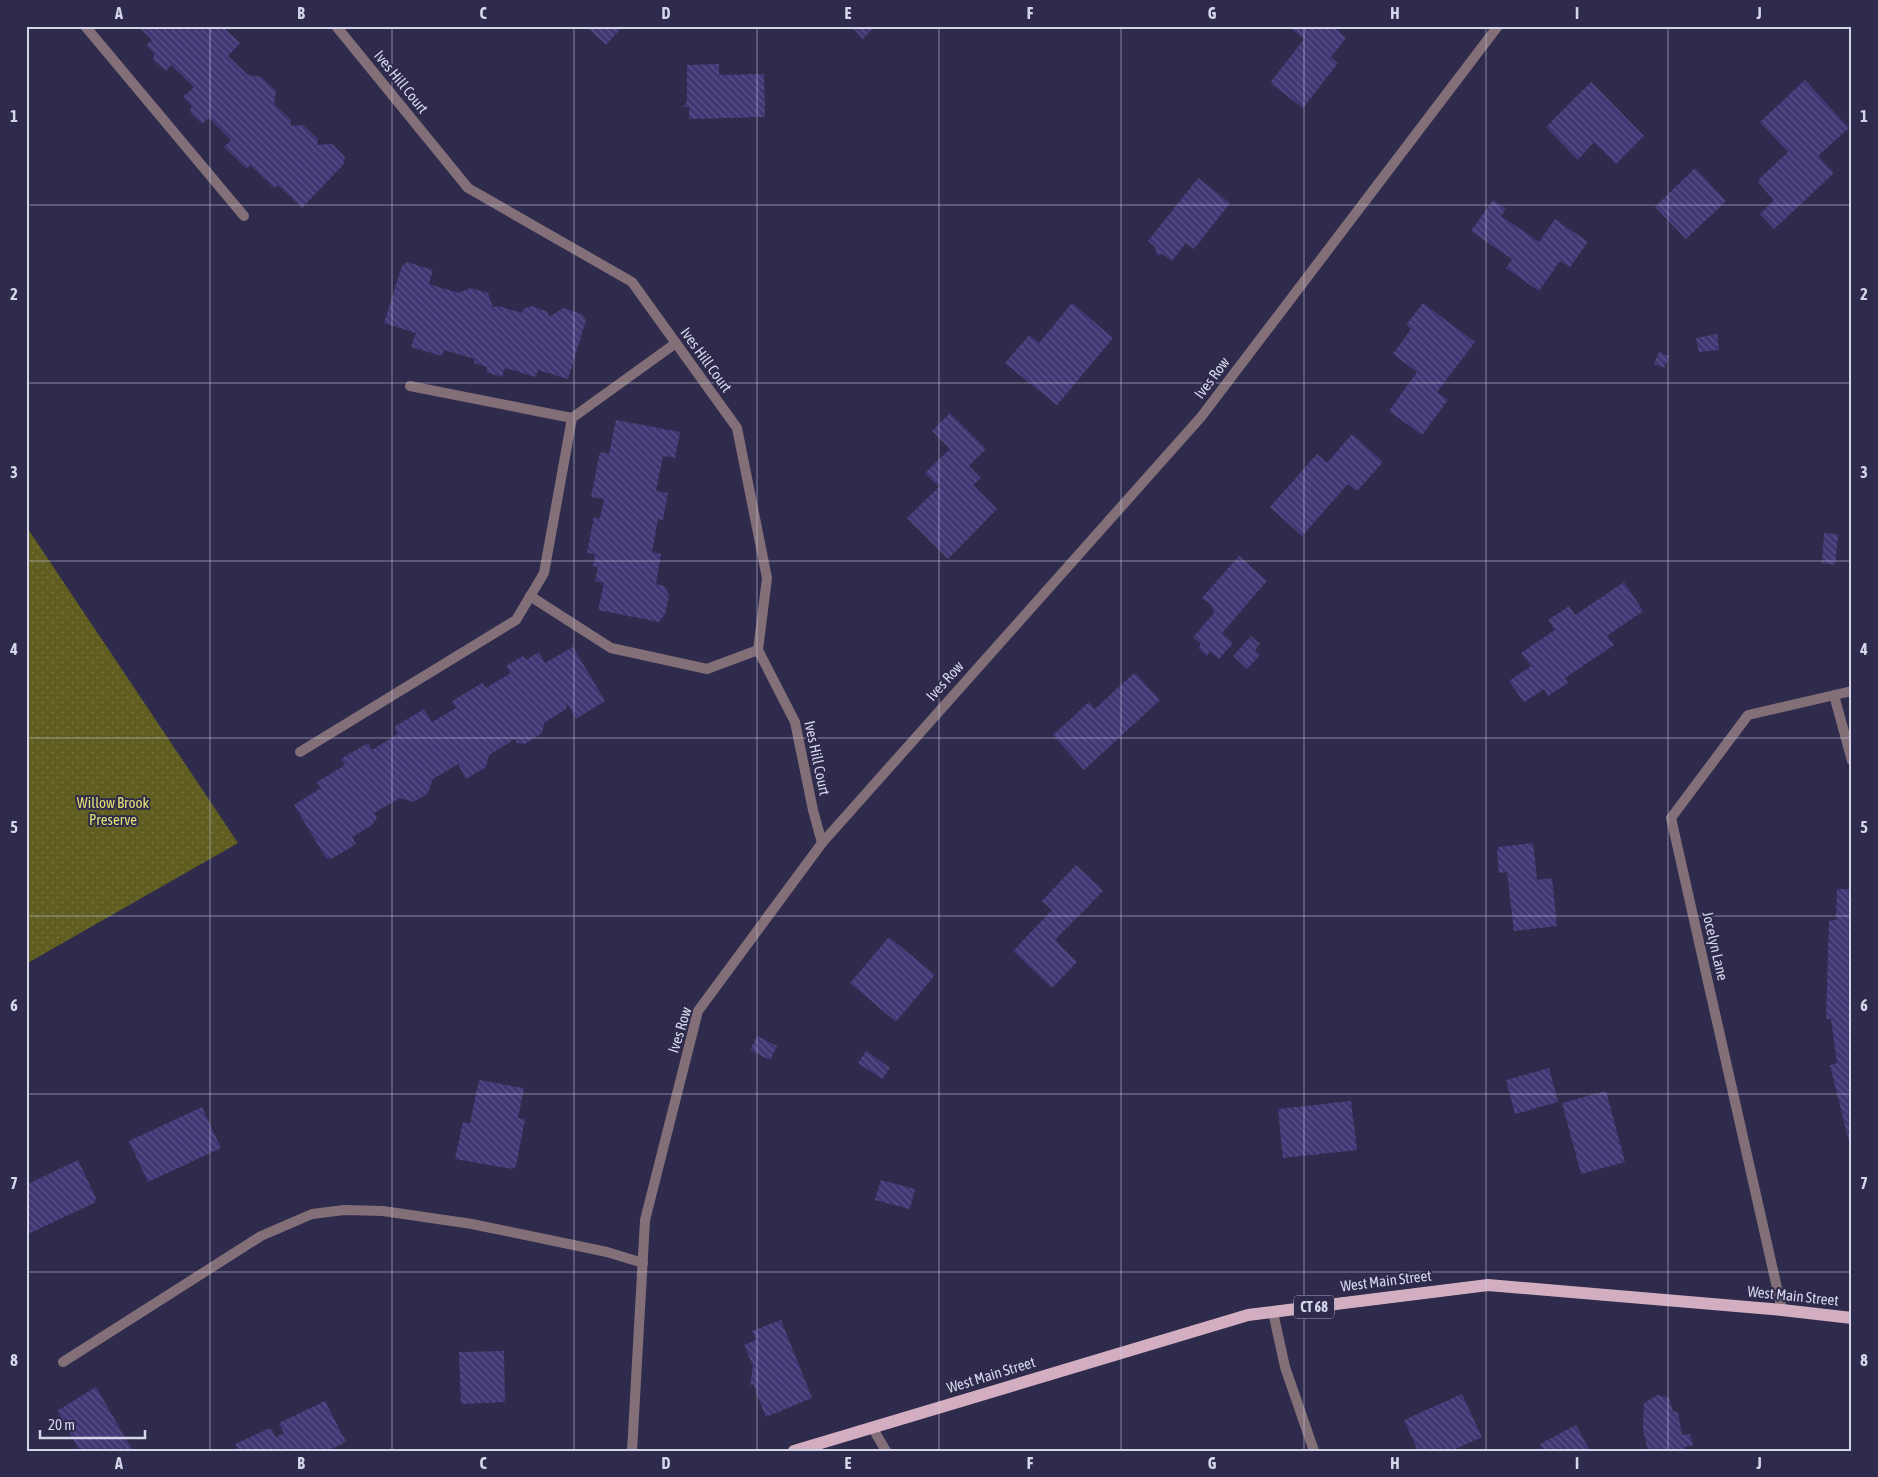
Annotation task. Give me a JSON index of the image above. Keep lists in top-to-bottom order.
{
  "streets": {
    "main road": ["West Main Street", "CT 68"],
    "street": ["Ives Hill Court", "Ives Row", "Jocelyn Lane"]
  },
  "crossings": [
    ["Ives Hill Court", "Ives Row"],
    ["Jocelyn Lane", "West Main Street"]
  ],
  "parks": ["Willow Brook Preserve"],
  "scale_bar": "20 m",
  "grid": {
    "columns": [
      "A",
      "B",
      "C",
      "D",
      "E",
      "F",
      "G",
      "H",
      "I",
      "J"
    ],
    "rows": [
      "1",
      "2",
      "3",
      "4",
      "5",
      "6",
      "7",
      "8"
    ]
  }
}
